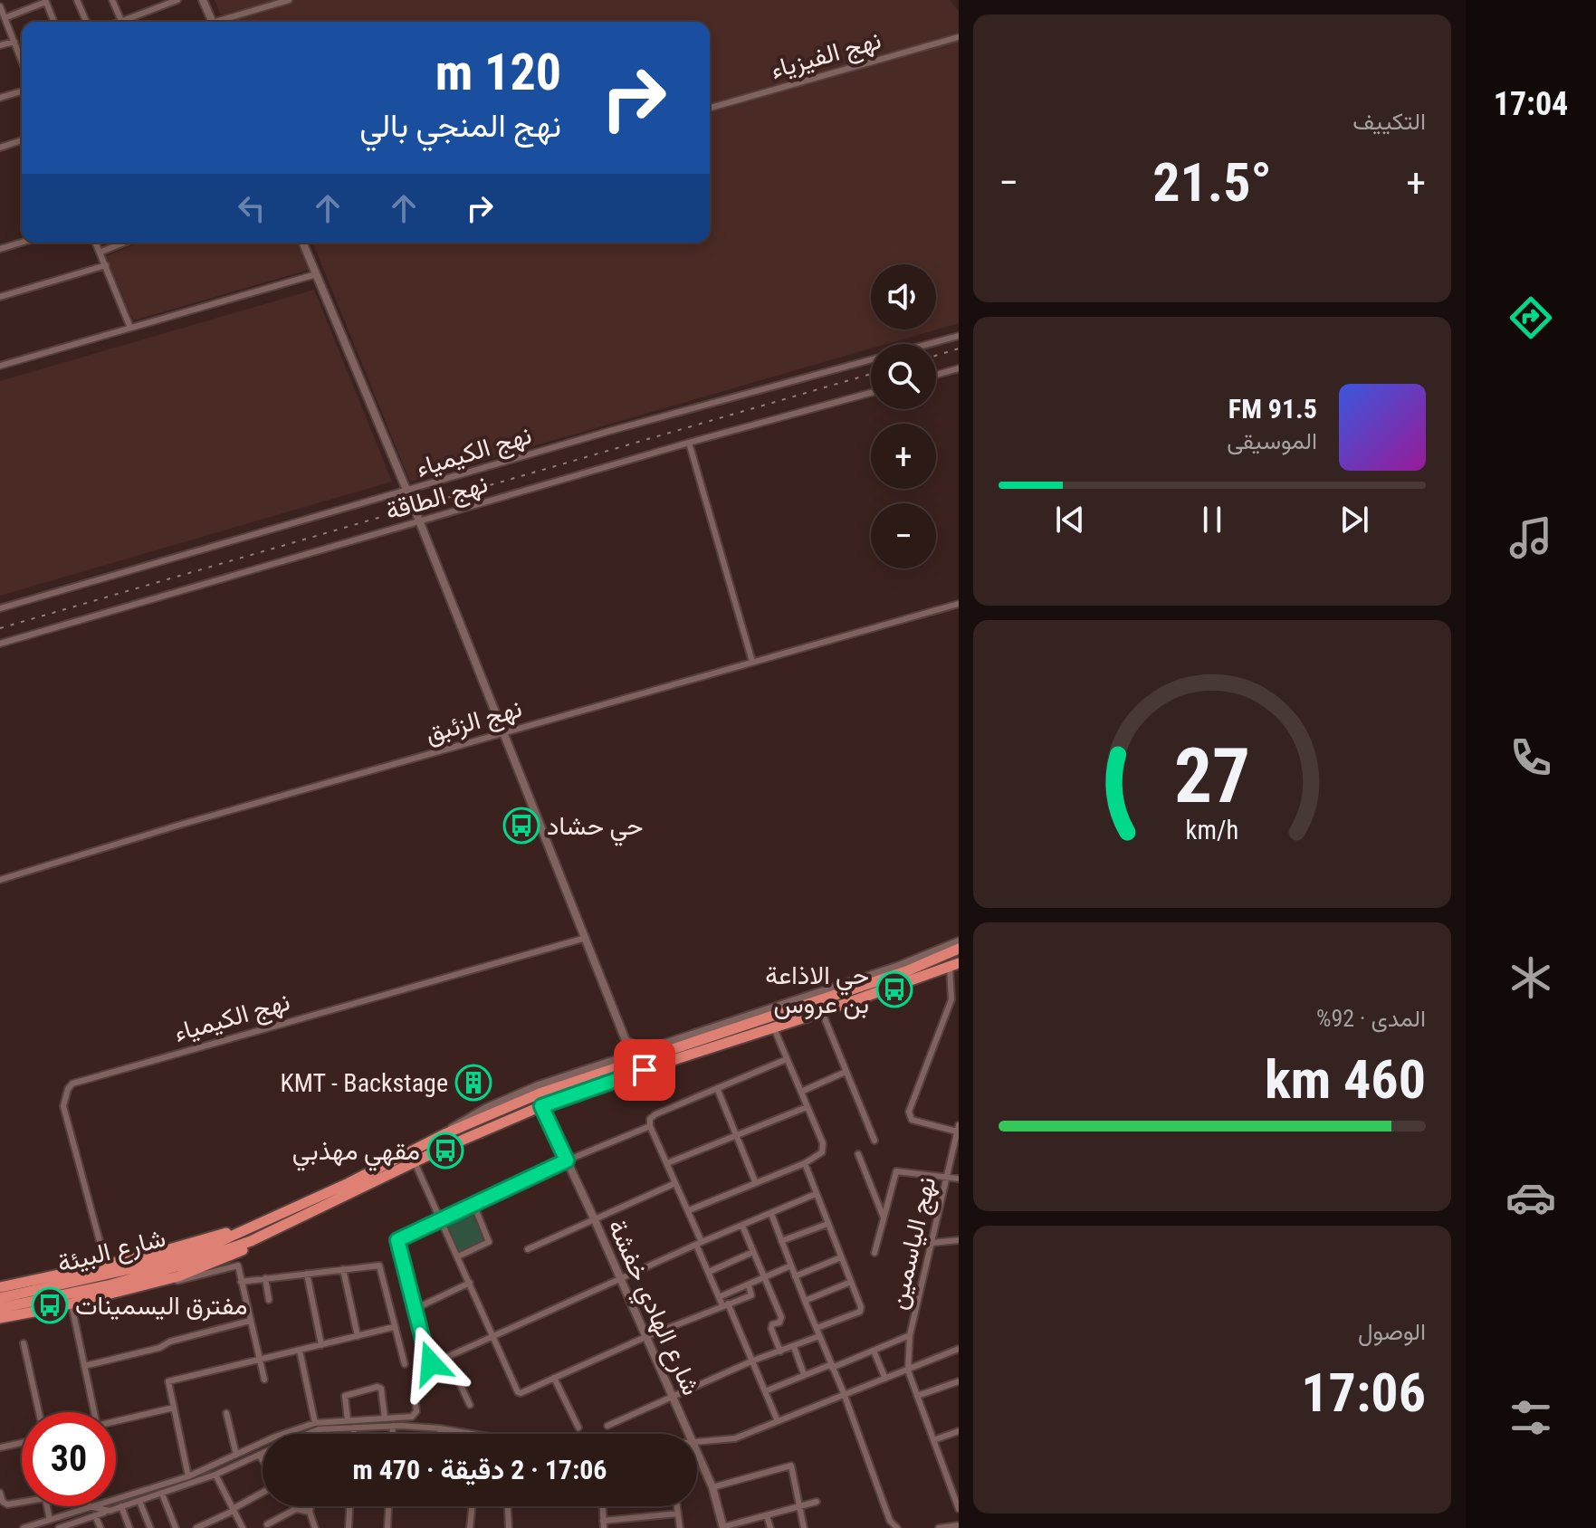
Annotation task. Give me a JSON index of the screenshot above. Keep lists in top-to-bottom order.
{
  "streets": {
    "highway": ["شارع البيئة"],
    "street": [
      "نهج الفيزياء",
      "نهج الكيمياء",
      "نهج الطاقة",
      "نهج الزئبق",
      "نهج الياسمين",
      "شارع الهادي خفشة"
    ]
  },
  "places": {
    "bus stop": [
      "حي حشاد",
      "حي الاذاعة بن عروس",
      "مقهي مهذبي",
      "مفترق اليسمينات"
    ],
    "building": ["KMT - Backstage"]
  },
  "page": {
    "tabs": "17:04",
    "tile": [
      "التكييف",
      ["المدى · 92%", "460 km"],
      ["الوصول", "17:06"]
    ],
    "turn": ["120 m", "نهج المنجي بالي"],
    "heat": ["−", "21.5°", "+"],
    "map_buttons": ["+", "−"],
    "song": ["91.5 FM", "الموسيقى"],
    "limit": "30",
    "trip": "17:06 · 2 دقيقة · 470 m",
    "gauge": ["27", "km/h"]
  }
}
